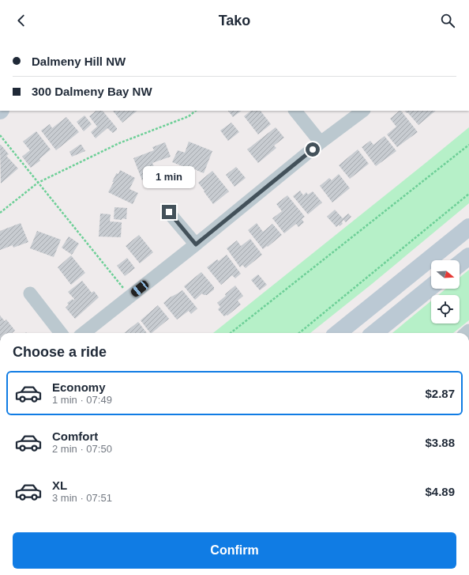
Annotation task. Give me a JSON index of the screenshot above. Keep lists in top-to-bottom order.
{
  "north": "right",
  "page": {
    "header": "Tako",
    "banner": ["Dalmeny Hill NW", "300 Dalmeny Bay NW"],
    "bubble": "1 min",
    "heading": "Choose a ride",
    "list": [
      {
        "name": "Economy",
        "note": "1 min · 07:49",
        "value": "$2.87"
      },
      {
        "name": "Comfort",
        "note": "2 min · 07:50",
        "value": "$3.88"
      },
      {
        "name": "XL",
        "note": "3 min · 07:51",
        "value": "$4.89"
      }
    ],
    "buttons": "Confirm"
  }
}
